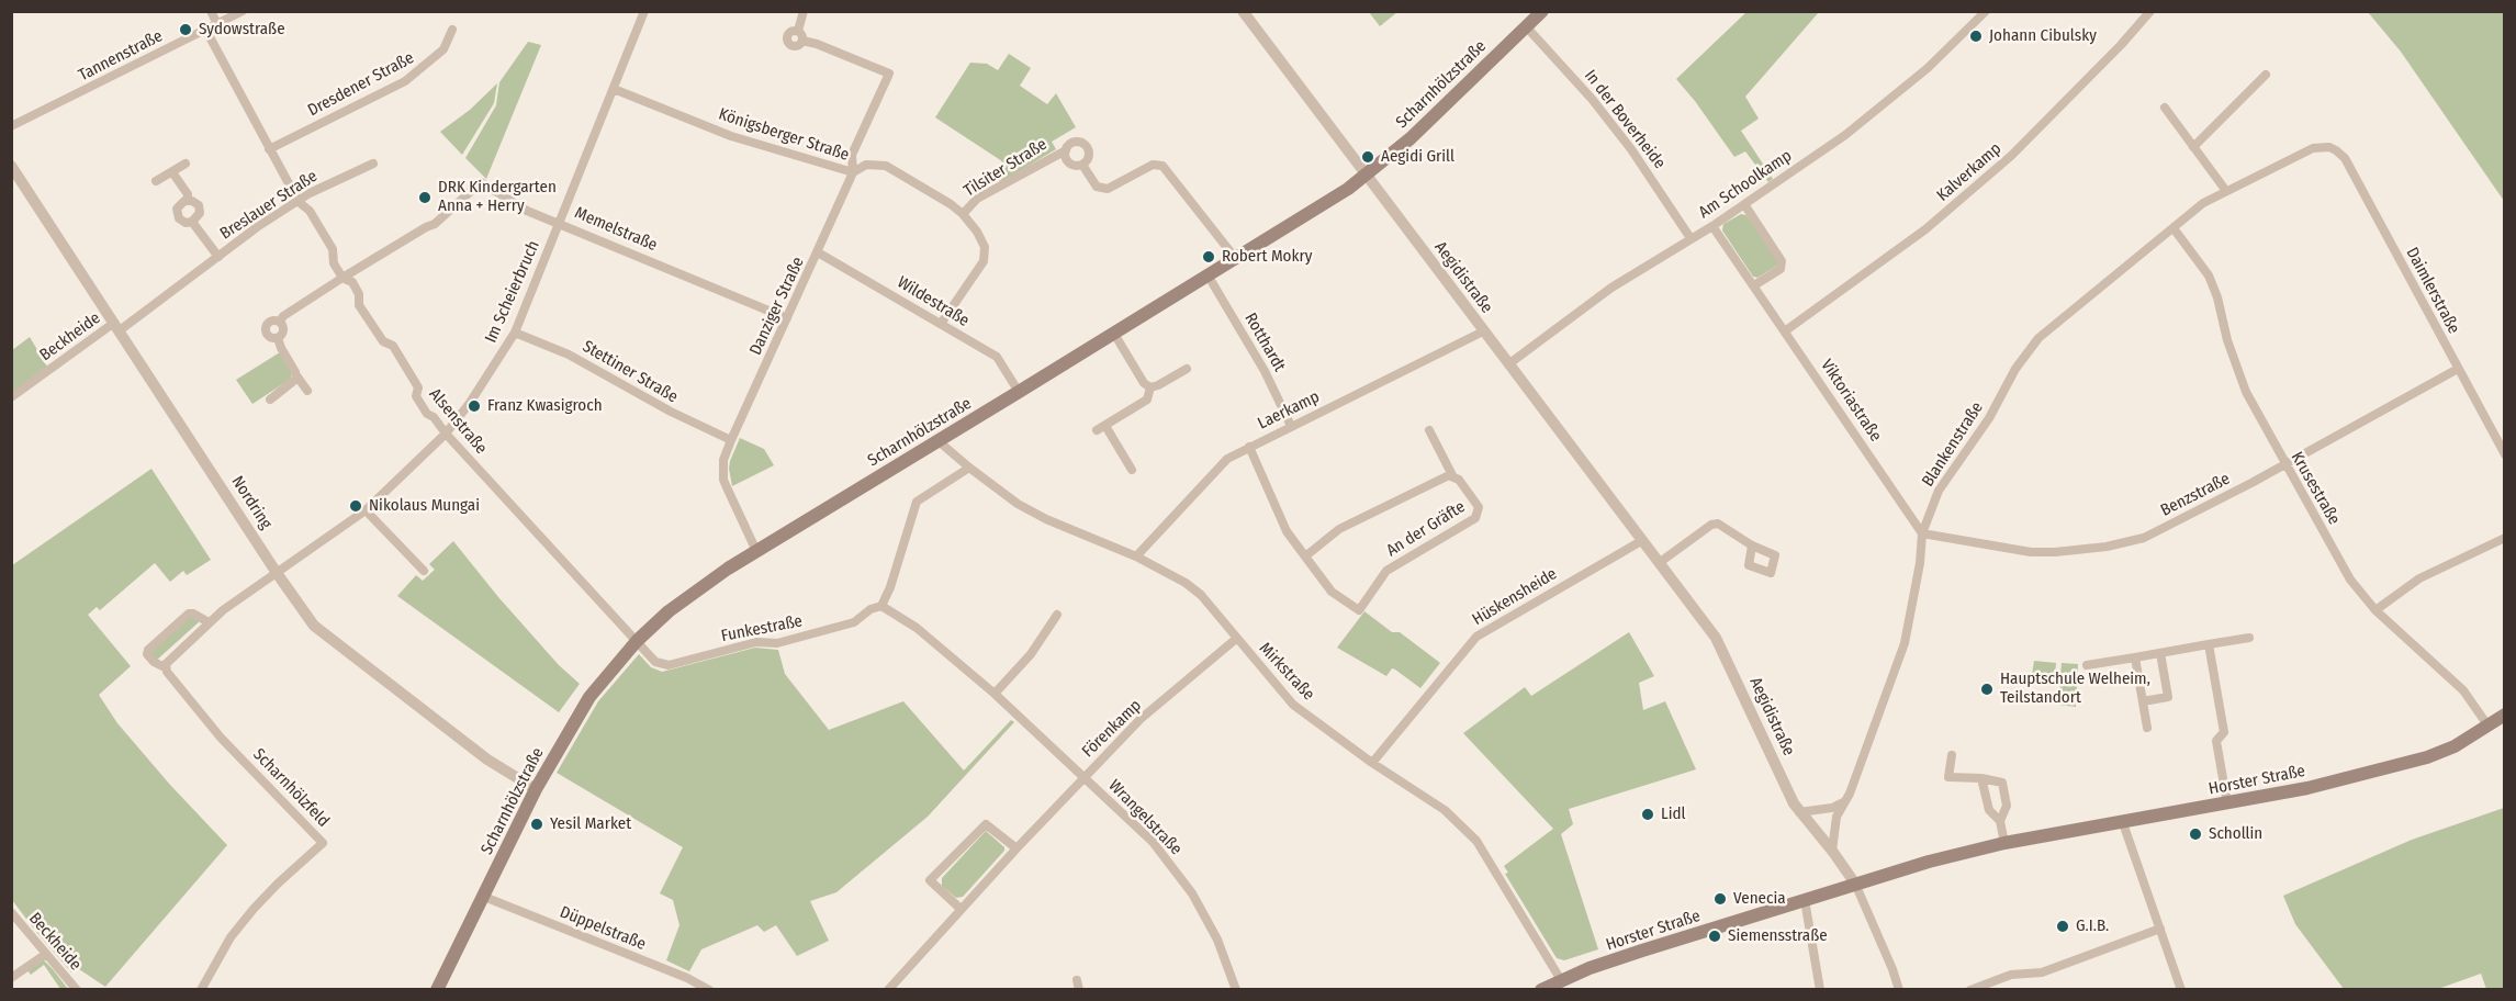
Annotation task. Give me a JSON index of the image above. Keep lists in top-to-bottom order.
{
  "streets": {
    "main road": ["Scharnhölzstraße", "Horster Straße"],
    "street": [
      "Tannenstraße",
      "Dresdener Straße",
      "In der Boverheide",
      "Königsberger Straße",
      "Tilsiter Straße",
      "Kalverkamp",
      "Am Schoolkamp",
      "Breslauer Straße",
      "Memelstraße",
      "Aegidistraße",
      "Daimlerstraße",
      "Im Scheierbruch",
      "Wildestraße",
      "Danziger Straße",
      "Beckheide",
      "Rotthardt",
      "Stettiner Straße",
      "Viktoriastraße",
      "Laerkamp",
      "Alsenstraße",
      "Blankenstraße",
      "Krusestraße",
      "Benzstraße",
      "Nordring",
      "An der Gräfte",
      "Hüskensheide",
      "Funkestraße",
      "Mirkstraße",
      "Förenkamp",
      "Scharnhölzfeld",
      "Wrangelstraße",
      "Düppelstraße"
    ]
  },
  "crossings": [
    ["Tannenstraße", "Alsenstraße"],
    ["Dresdener Straße", "Alsenstraße"],
    ["Scharnhölzstraße", "In der Boverheide"],
    ["Scharnhölzstraße", "Tilsiter Straße"],
    ["Scharnhölzstraße", "Aegidistraße"],
    ["Scharnhölzstraße", "Wildestraße"],
    ["Scharnhölzstraße", "Danziger Straße"],
    ["Scharnhölzstraße", "Rotthardt"],
    ["Scharnhölzstraße", "Alsenstraße"],
    ["Scharnhölzstraße", "Nordring"],
    ["Scharnhölzstraße", "Funkestraße"],
    ["Scharnhölzstraße", "Mirkstraße"],
    ["Scharnhölzstraße", "Düppelstraße"],
    ["In der Boverheide", "Am Schoolkamp"],
    ["Königsberger Straße", "Tilsiter Straße"],
    ["Königsberger Straße", "Im Scheierbruch"],
    ["Königsberger Straße", "Wildestraße"],
    ["Königsberger Straße", "Danziger Straße"],
    ["Kalverkamp", "Viktoriastraße"],
    ["Am Schoolkamp", "Aegidistraße"],
    ["Am Schoolkamp", "Viktoriastraße"],
    ["Breslauer Straße", "Beckheide"],
    ["Breslauer Straße", "Alsenstraße"],
    ["Breslauer Straße", "Nordring"],
    ["Memelstraße", "Im Scheierbruch"],
    ["Memelstraße", "Danziger Straße"],
    ["Memelstraße", "Alsenstraße"],
    ["Aegidistraße", "Laerkamp"],
    ["Aegidistraße", "Blankenstraße"],
    ["Aegidistraße", "Hüskensheide"],
    ["Aegidistraße", "Horster Straße"],
    ["Daimlerstraße", "Blankenstraße"],
    ["Daimlerstraße", "Benzstraße"],
    ["Im Scheierbruch", "Stettiner Straße"],
    ["Im Scheierbruch", "Alsenstraße"],
    ["Im Scheierbruch", "Nordring"],
    ["Wildestraße", "Danziger Straße"],
    ["Danziger Straße", "Stettiner Straße"],
    ["Beckheide", "Nordring"],
    ["Rotthardt", "Laerkamp"],
    ["Viktoriastraße", "Blankenstraße"],
    ["Viktoriastraße", "Benzstraße"],
    ["Laerkamp", "An der Gräfte"],
    ["Laerkamp", "Mirkstraße"],
    ["Alsenstraße", "Funkestraße"],
    ["Blankenstraße", "Krusestraße"],
    ["Blankenstraße", "Benzstraße"],
    ["Krusestraße", "Benzstraße"],
    ["Krusestraße", "Horster Straße"],
    ["Hüskensheide", "Mirkstraße"],
    ["Funkestraße", "Wrangelstraße"],
    ["Mirkstraße", "Förenkamp"],
    ["Mirkstraße", "Horster Straße"],
    ["Förenkamp", "Wrangelstraße"]
  ],
  "places": [
    "Sydowstraße",
    "Johann Cibulsky",
    "Aegidi Grill",
    "DRK Kindergarten Anna + Herry",
    "Robert Mokry",
    "Franz Kwasigroch",
    "Nikolaus Mungai",
    "Hauptschule Welheim, Teilstandort",
    "Lidl",
    "Yesil Market",
    "Schollin",
    "Venecia",
    "G.I.B.",
    "Siemensstraße"
  ]
}
